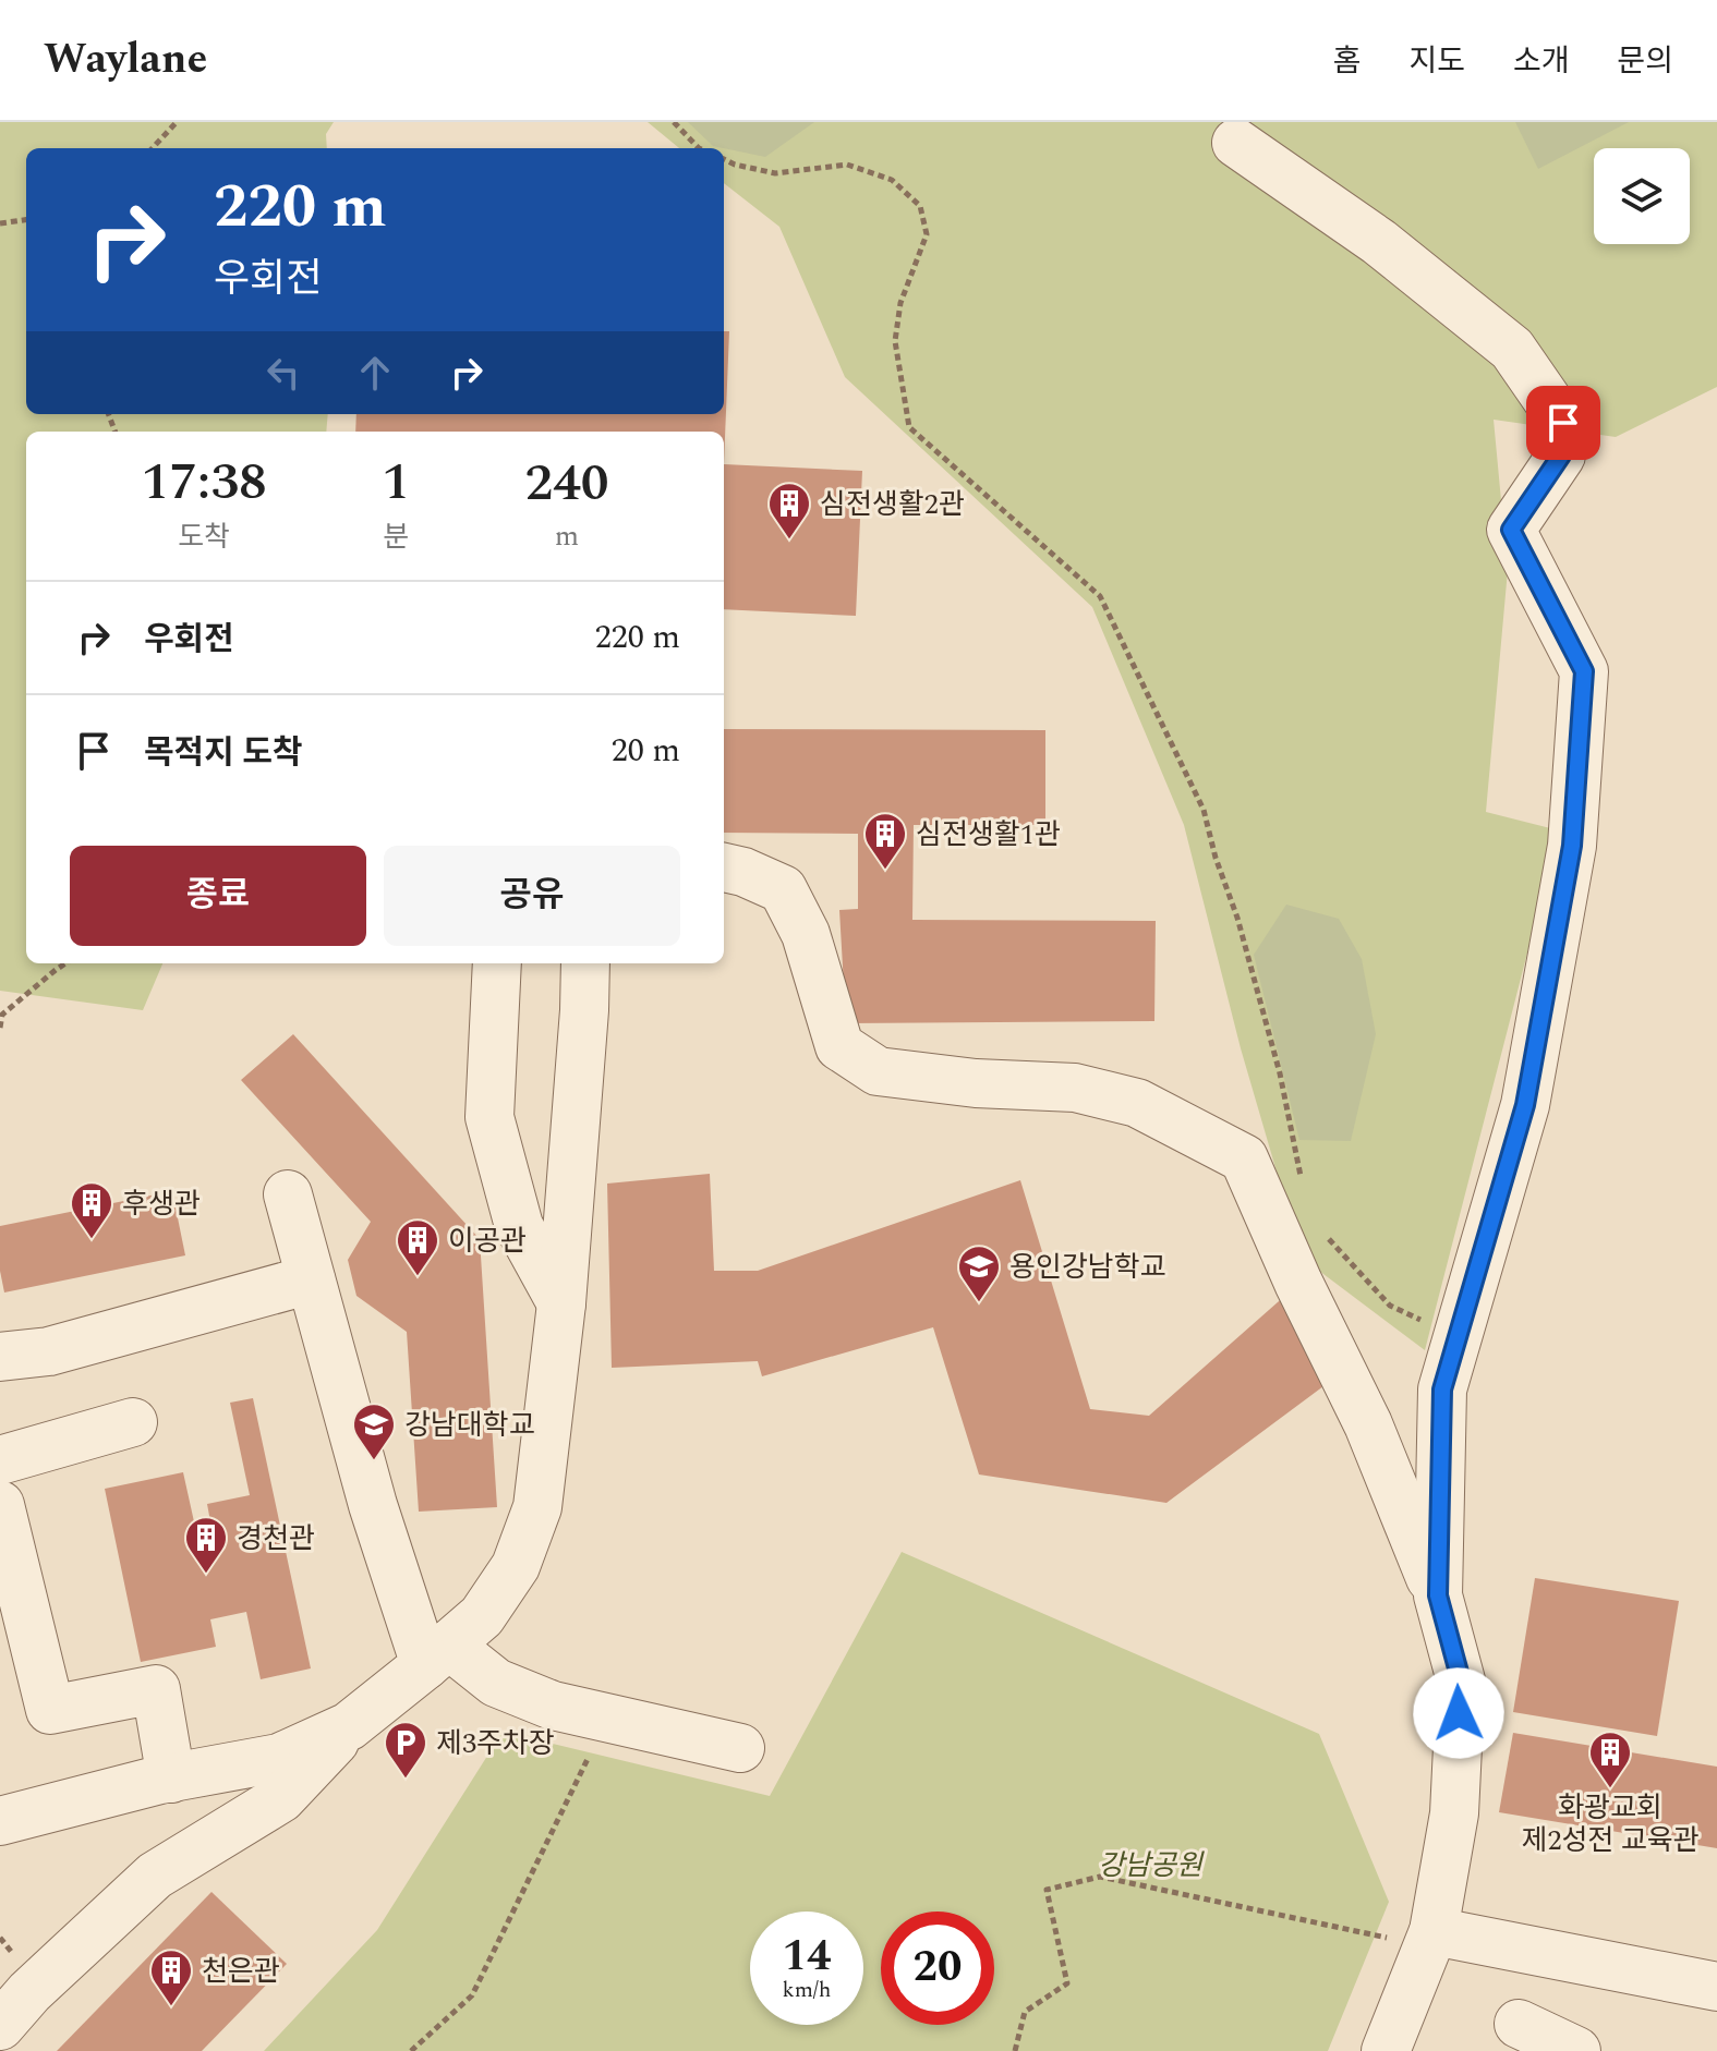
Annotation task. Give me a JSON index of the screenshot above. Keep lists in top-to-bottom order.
{
  "parks": ["강남공원"],
  "places": {
    "building": [
      "심전생활2관",
      "심전생활1관",
      "후생관",
      "이공관",
      "경천관",
      "화광교회 제2성전 교육관",
      "천은관"
    ],
    "school or university": ["용인강남학교", "강남대학교"],
    "parking": ["제3주차장"]
  },
  "page": {
    "header": "Waylane",
    "nav": [
      "홈",
      "지도",
      "소개",
      "문의"
    ],
    "turn": ["220 m", "우회전"],
    "eta": [
      "17:38",
      "도착",
      "1",
      "분",
      "240",
      "m"
    ],
    "list": [
      {
        "name": "우회전",
        "value": "220 m"
      },
      {
        "name": "목적지 도착",
        "value": "20 m"
      }
    ],
    "buttons": ["종료", "공유"],
    "speed": "14 km/h",
    "limit": "20"
  }
}
